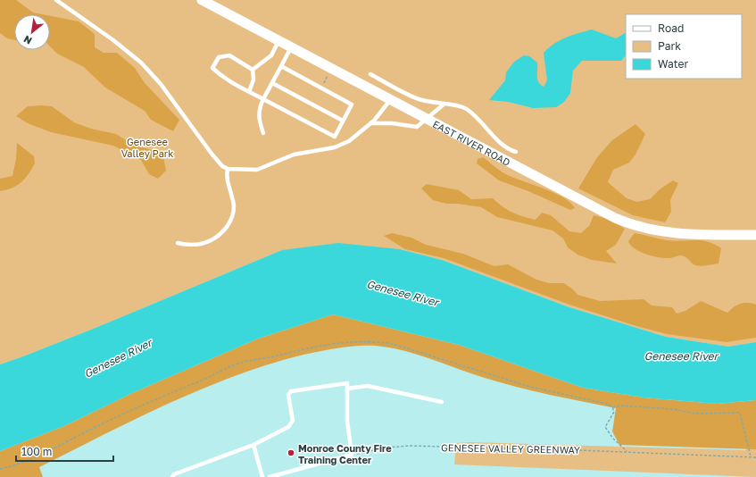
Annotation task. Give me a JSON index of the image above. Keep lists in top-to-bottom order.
{
  "streets": {
    "street": ["EAST RIVER ROAD"],
    "path": ["GENESEE VALLEY GREENWAY"]
  },
  "water": ["Genesee River"],
  "parks": ["Genesee Valley Park"],
  "places": ["Monroe County Fire Training Center"],
  "legend": ["Road", "Park", "Water"],
  "scale_bar": "100 m",
  "north": "bottom left"
}
